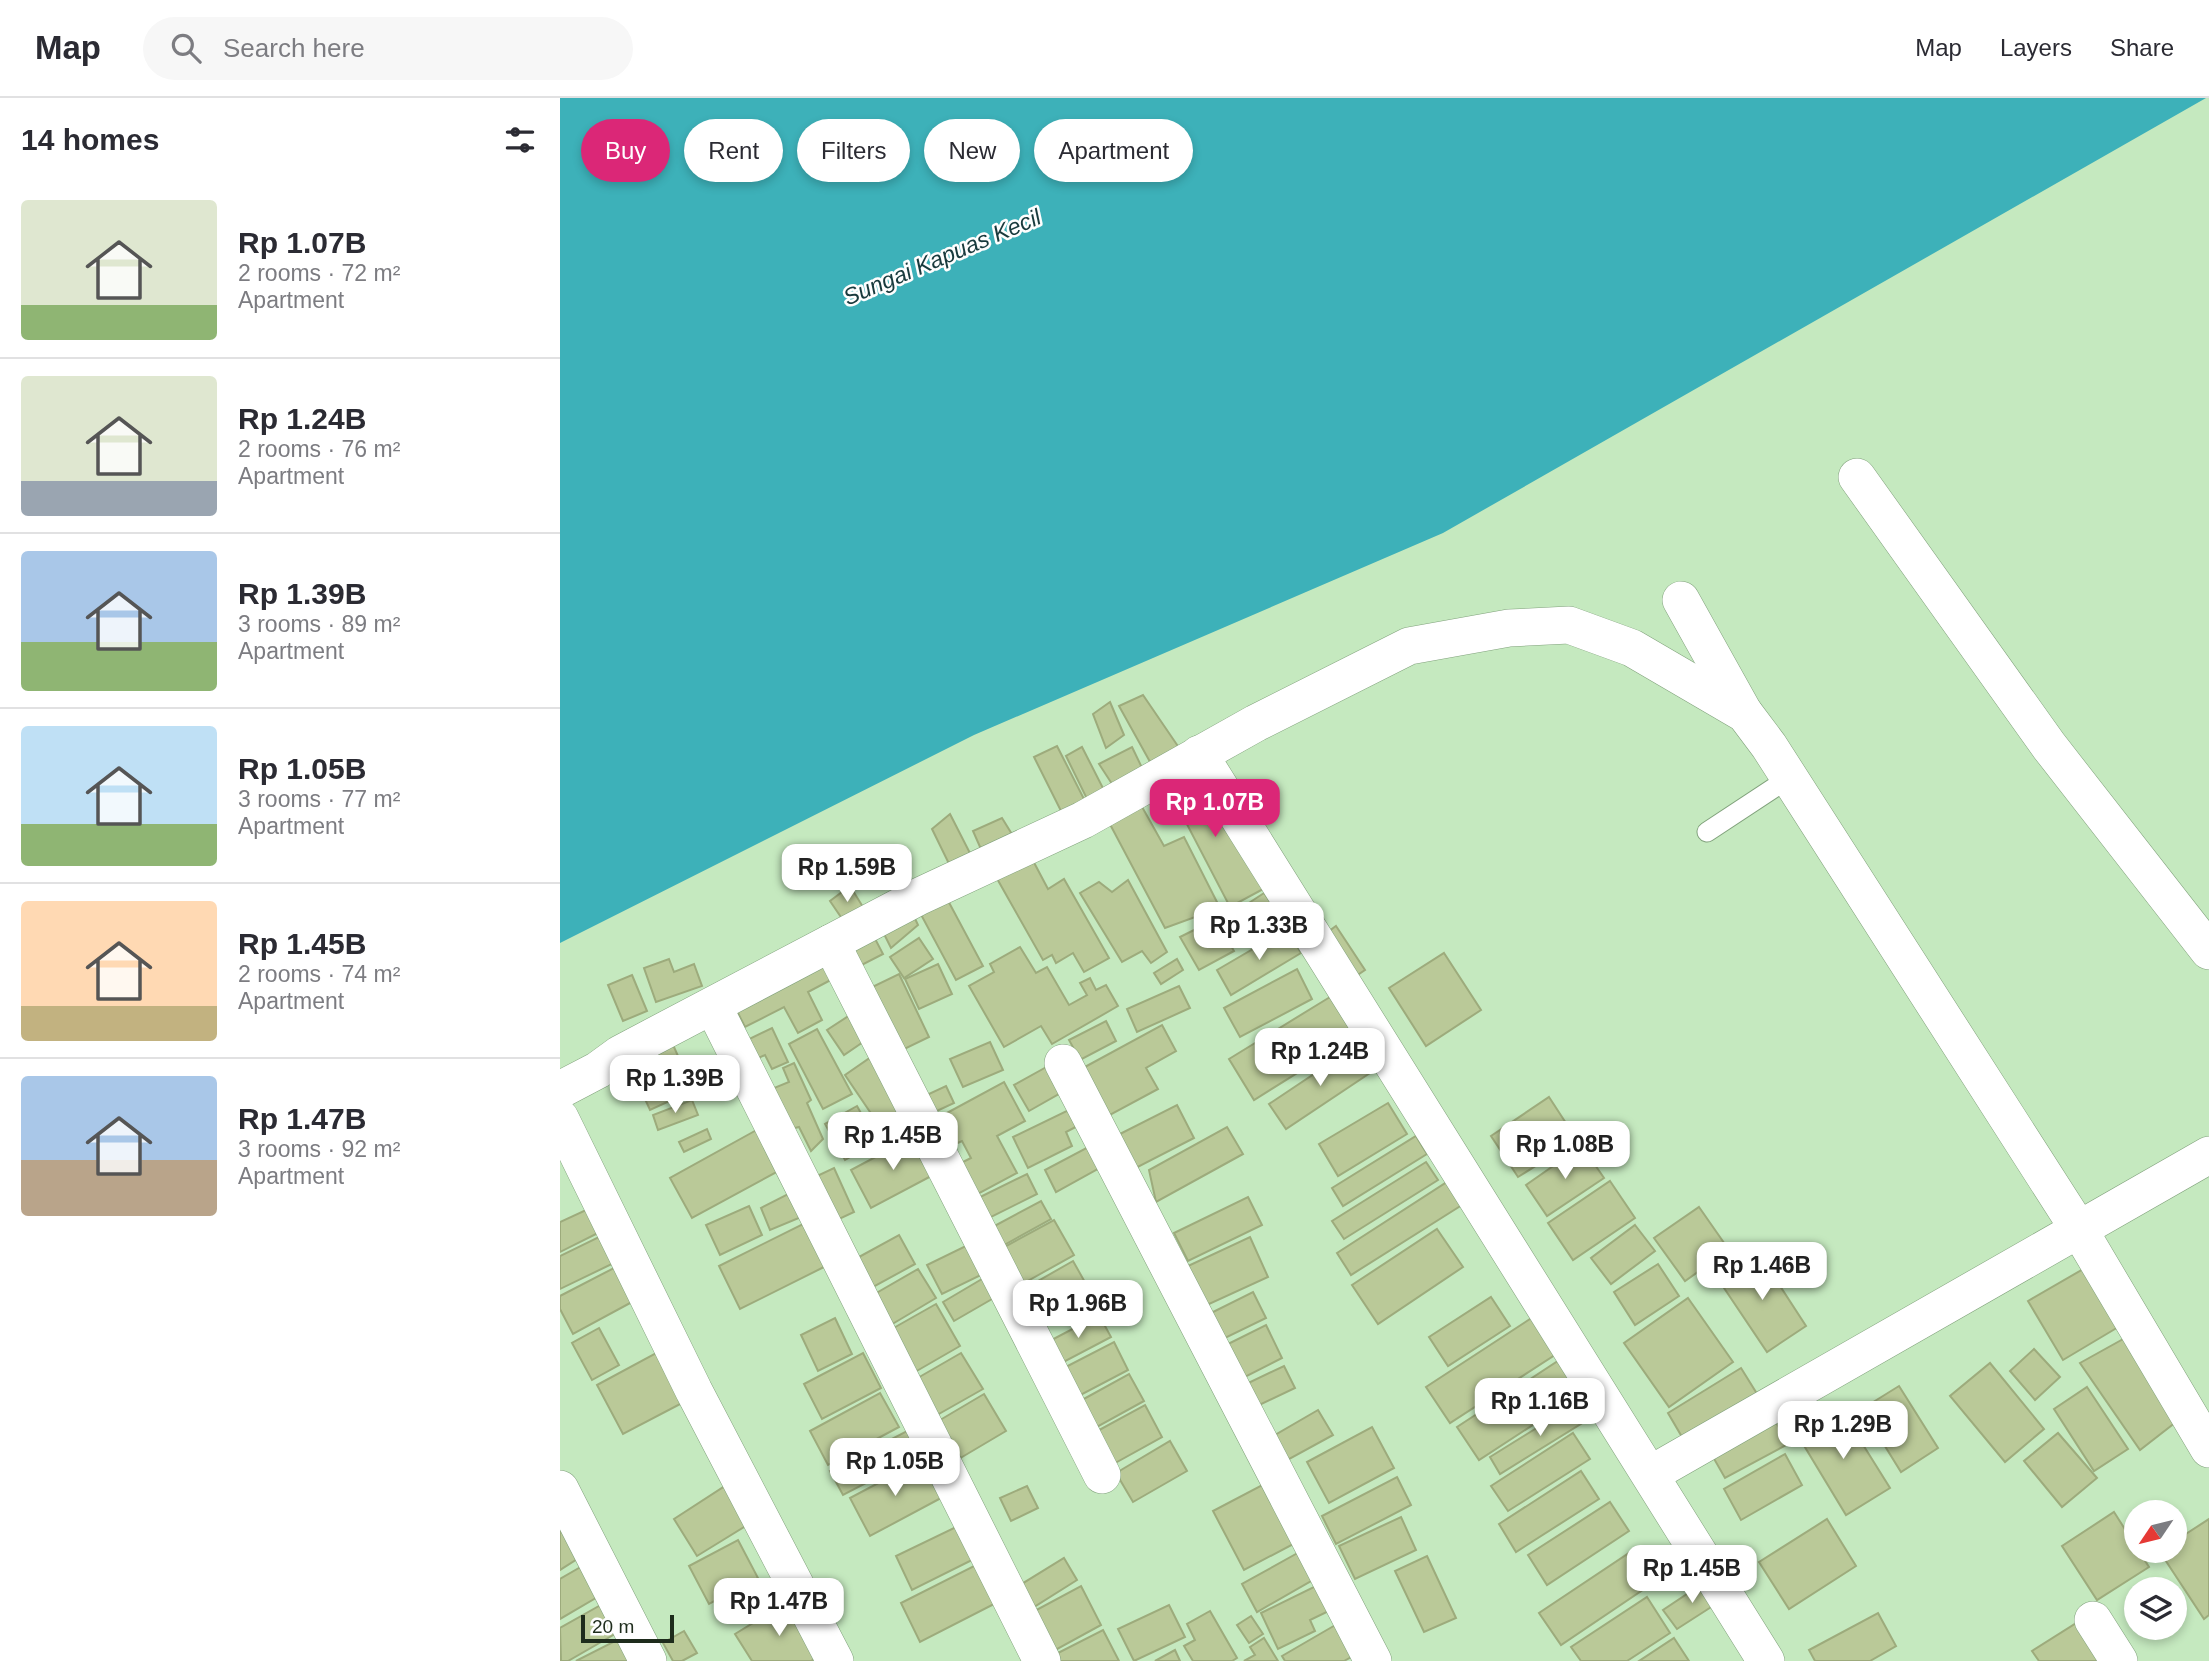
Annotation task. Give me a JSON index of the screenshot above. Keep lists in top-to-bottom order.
{
  "water": ["Sungai Kapuas Kecil"],
  "scale_bar": "20 m",
  "north": "bottom left",
  "page": {
    "header": "Map",
    "search": "Search here",
    "nav": ["Map", "Layers", "Share"],
    "heading": "14 homes",
    "chip": [
      "Buy",
      "Rent",
      "Filters",
      "New",
      "Apartment"
    ],
    "list": [
      {
        "name": "Rp 1.07B",
        "note": "2 rooms · 72 m² · Apartment"
      },
      {
        "name": "Rp 1.24B",
        "note": "2 rooms · 76 m² · Apartment"
      },
      {
        "name": "Rp 1.39B",
        "note": "3 rooms · 89 m² · Apartment"
      },
      {
        "name": "Rp 1.05B",
        "note": "3 rooms · 77 m² · Apartment"
      },
      {
        "name": "Rp 1.45B",
        "note": "2 rooms · 74 m² · Apartment"
      },
      {
        "name": "Rp 1.47B",
        "note": "3 rooms · 92 m² · Apartment"
      }
    ],
    "price": [
      "Rp 1.07B",
      "Rp 1.59B",
      "Rp 1.33B",
      "Rp 1.24B",
      "Rp 1.39B",
      "Rp 1.45B",
      "Rp 1.08B",
      "Rp 1.46B",
      "Rp 1.96B",
      "Rp 1.16B",
      "Rp 1.29B",
      "Rp 1.05B",
      "Rp 1.45B",
      "Rp 1.47B"
    ],
    "scale": "20 m"
  }
}
